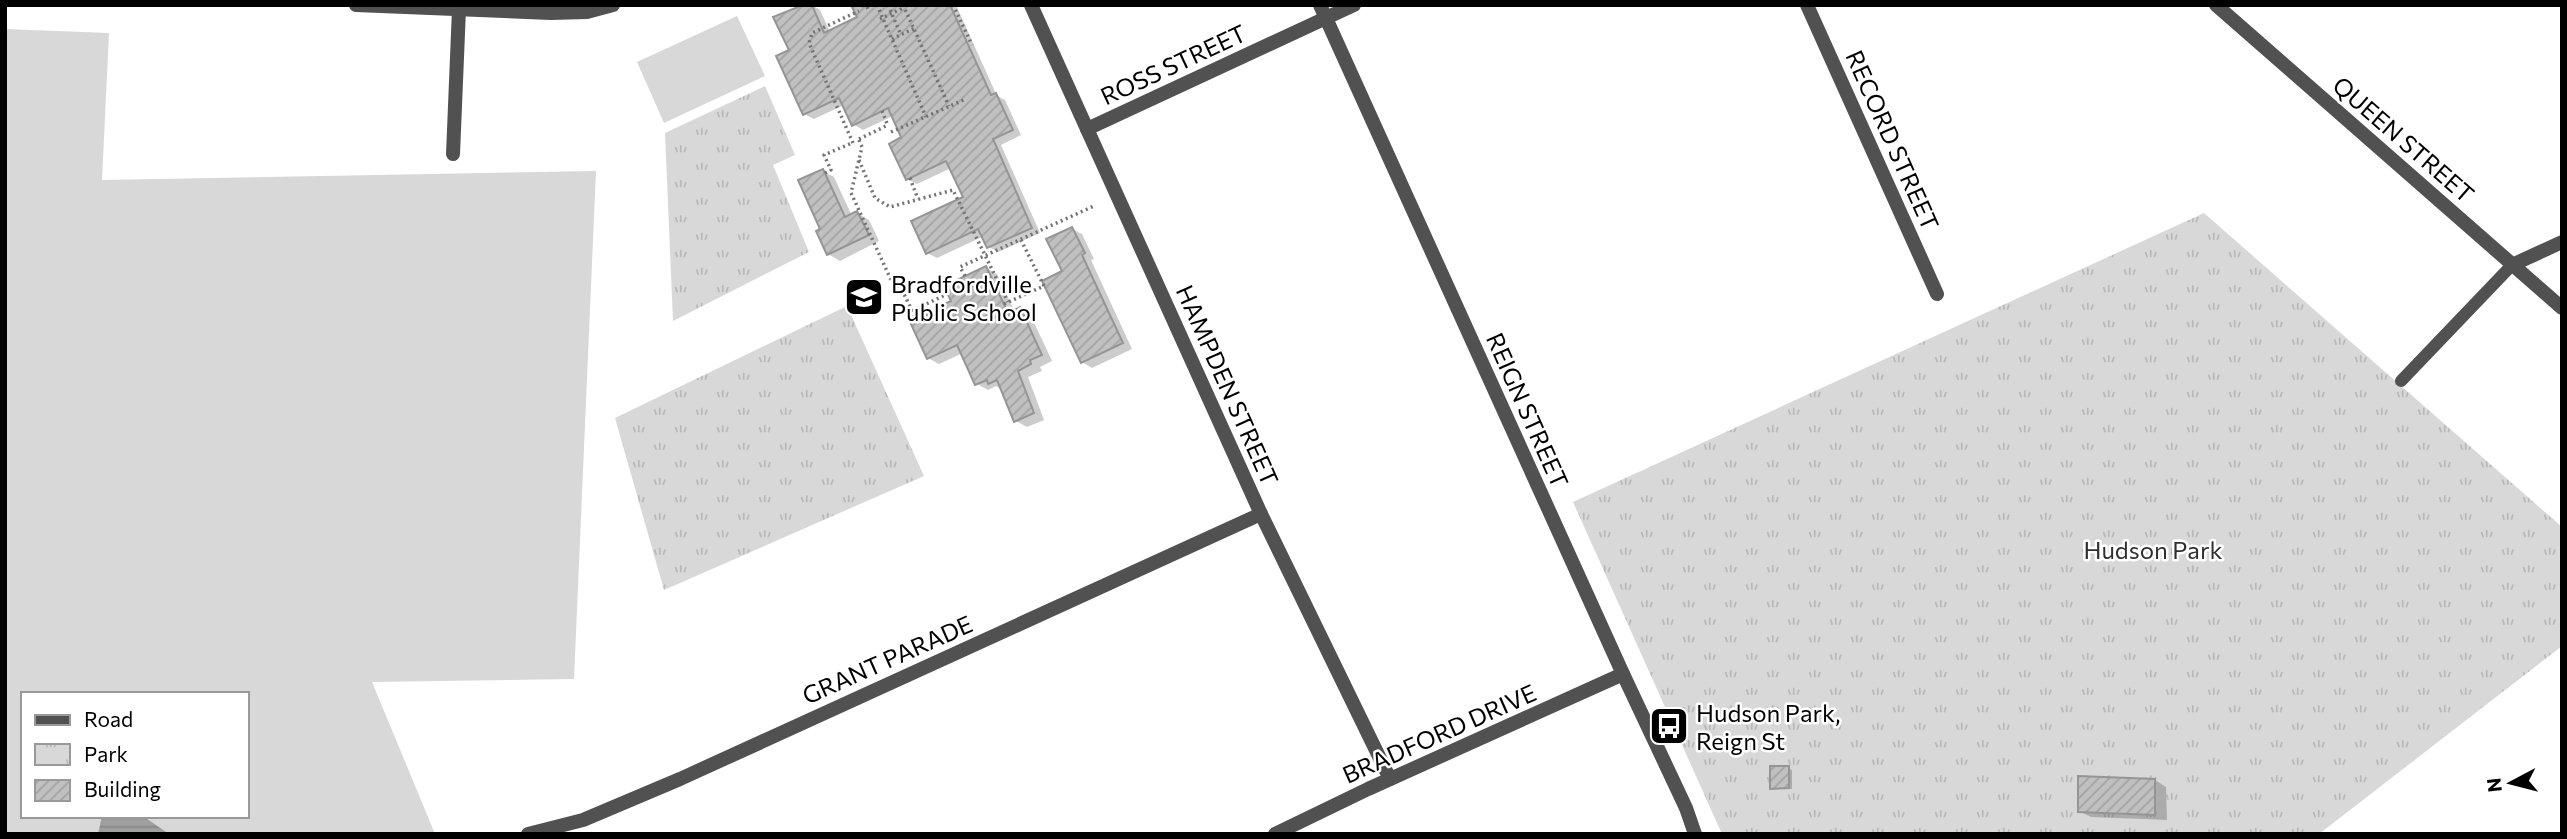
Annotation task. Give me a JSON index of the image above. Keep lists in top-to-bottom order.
{
  "streets": {
    "street": [
      "ROSS STREET",
      "QUEEN STREET",
      "RECORD STREET",
      "HAMPDEN STREET",
      "REIGN STREET",
      "GRANT PARADE",
      "BRADFORD DRIVE"
    ]
  },
  "crossings": [
    ["ROSS STREET", "HAMPDEN STREET"],
    ["ROSS STREET", "REIGN STREET"],
    ["HAMPDEN STREET", "GRANT PARADE"],
    ["HAMPDEN STREET", "BRADFORD DRIVE"],
    ["REIGN STREET", "BRADFORD DRIVE"]
  ],
  "parks": ["Hudson Park"],
  "places": {
    "school or university": ["Bradfordville Public School"],
    "bus stop": ["Hudson Park, Reign St"]
  },
  "legend": ["Road", "Park", "Building"],
  "north": "left"
}
